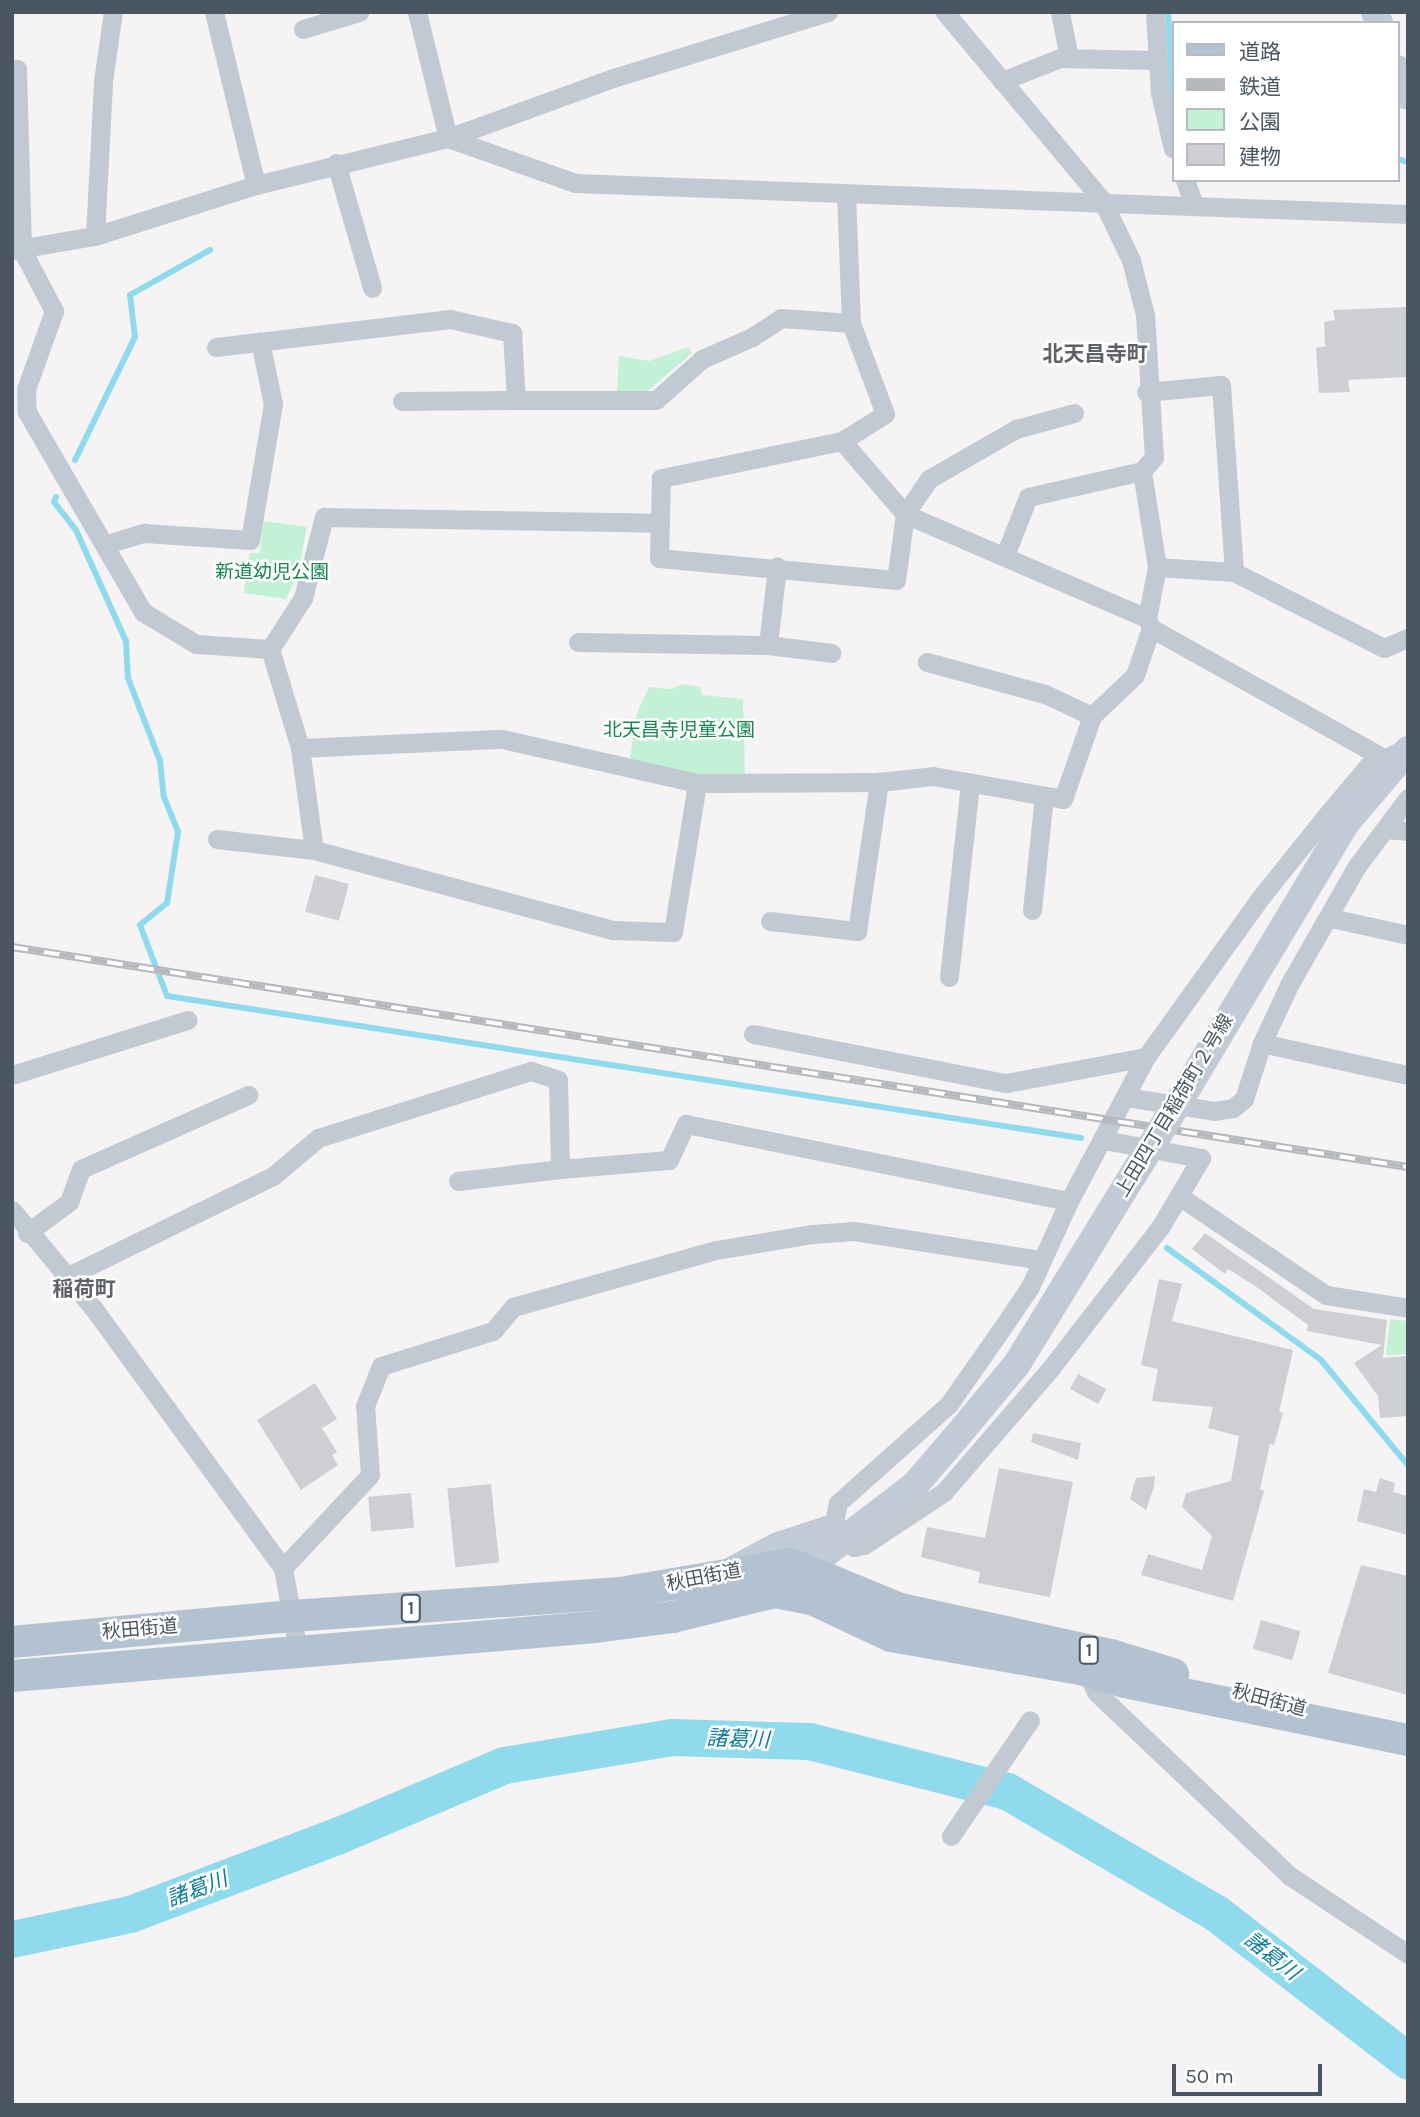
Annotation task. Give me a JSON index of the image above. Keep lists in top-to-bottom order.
{
  "streets": {
    "main road": ["秋田街道", "1"],
    "street": ["上田四丁目稲荷町２号線"]
  },
  "districts": ["北天昌寺町", "稲荷町"],
  "water": ["諸葛川"],
  "parks": ["新道幼児公園", "北天昌寺児童公園"],
  "legend": [
    "道路",
    "鉄道",
    "公園",
    "建物"
  ],
  "scale_bar": "50 m"
}
